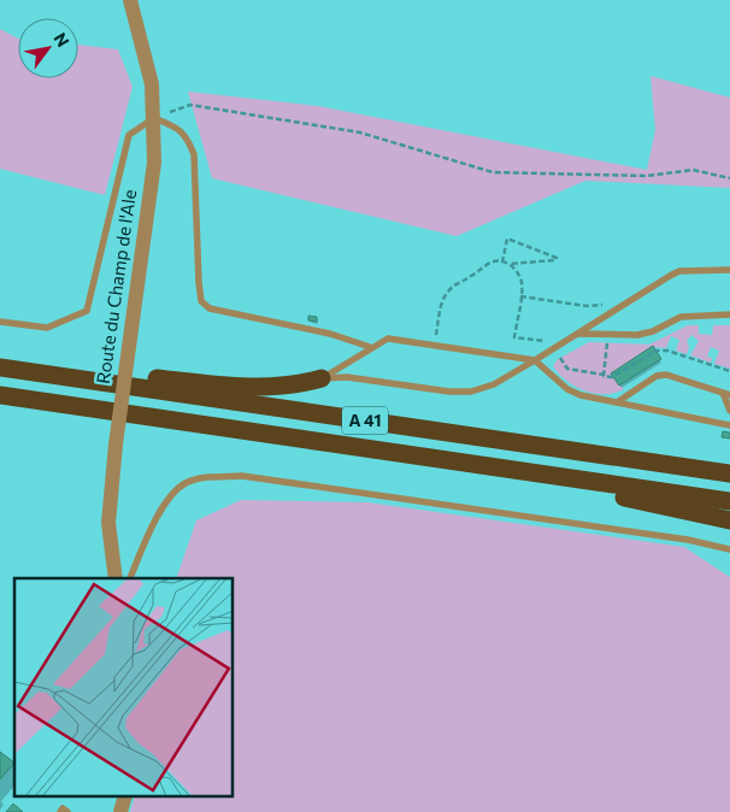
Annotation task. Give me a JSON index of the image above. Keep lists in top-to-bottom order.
{
  "streets": {
    "highway": ["A 41"],
    "street": ["Route du Champ de l'Ale"]
  },
  "north": "top right"
}
